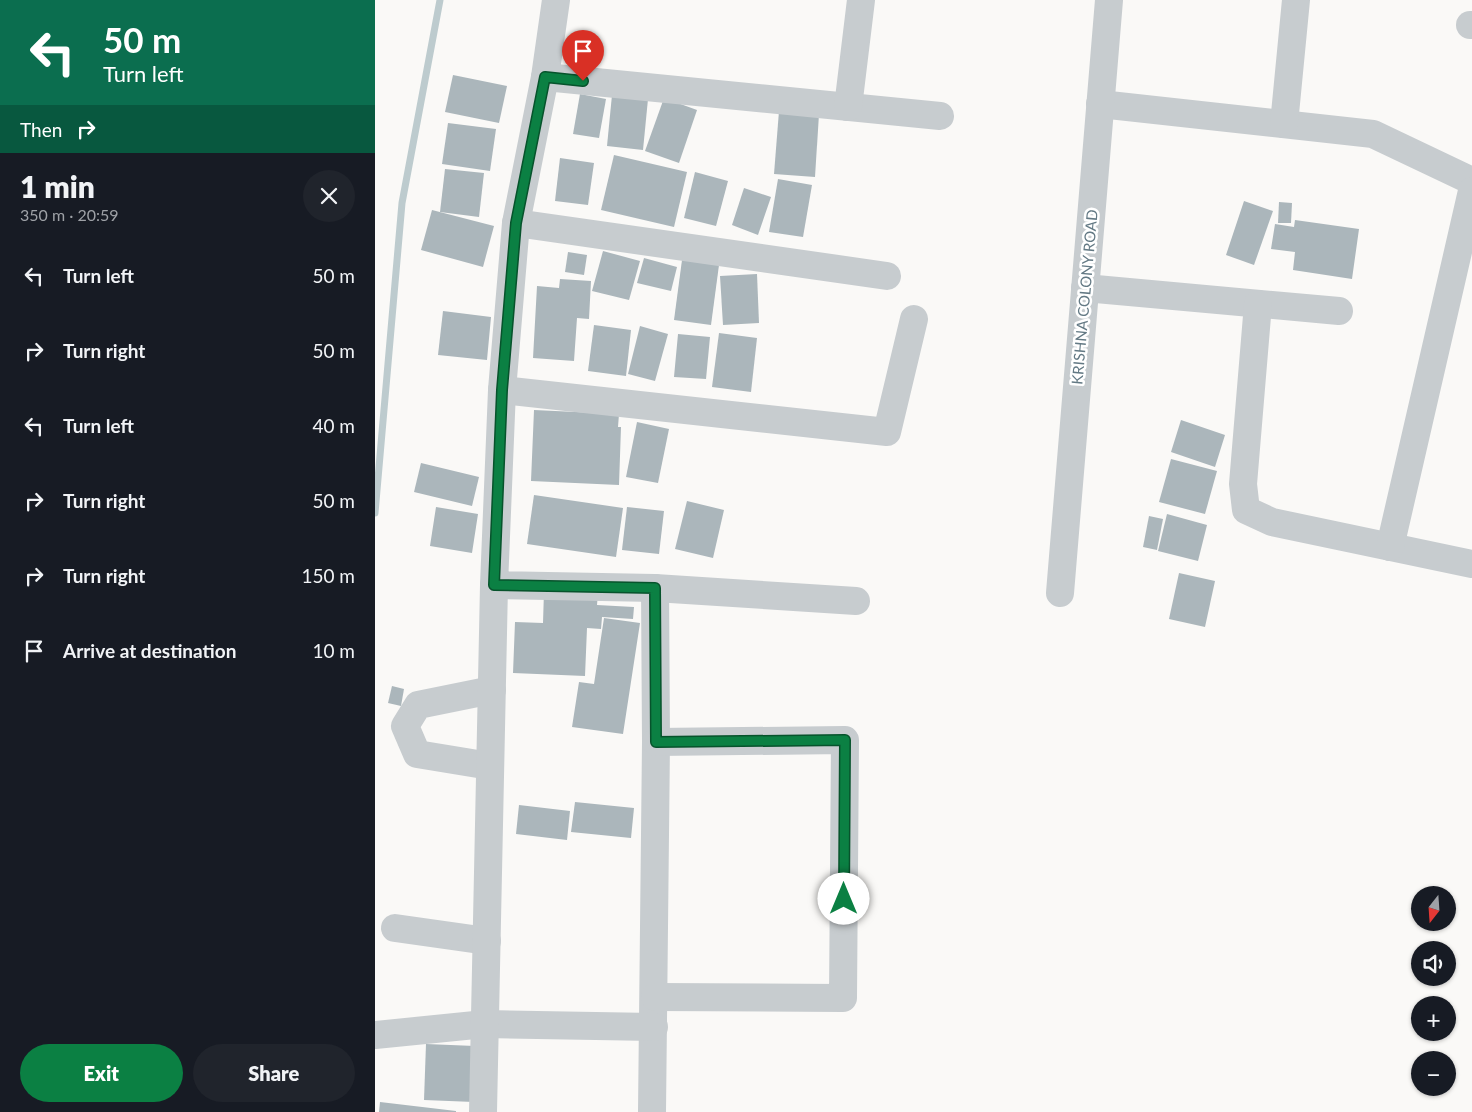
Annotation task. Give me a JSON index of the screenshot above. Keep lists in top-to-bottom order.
{
  "streets": {
    "street": ["KRISHNA COLONY ROAD"]
  },
  "north": "bottom",
  "page": {
    "turn": ["50 m", "Turn left"],
    "then": "Then",
    "heading": ["1 min", "350 m · 20:59"],
    "list": [
      {
        "name": "Turn left",
        "value": "50 m"
      },
      {
        "name": "Turn right",
        "value": "50 m"
      },
      {
        "name": "Turn left",
        "value": "40 m"
      },
      {
        "name": "Turn right",
        "value": "50 m"
      },
      {
        "name": "Turn right",
        "value": "150 m"
      },
      {
        "name": "Arrive at destination",
        "value": "10 m"
      }
    ],
    "map_buttons": ["+", "−"],
    "buttons": ["Exit", "Share"]
  }
}
